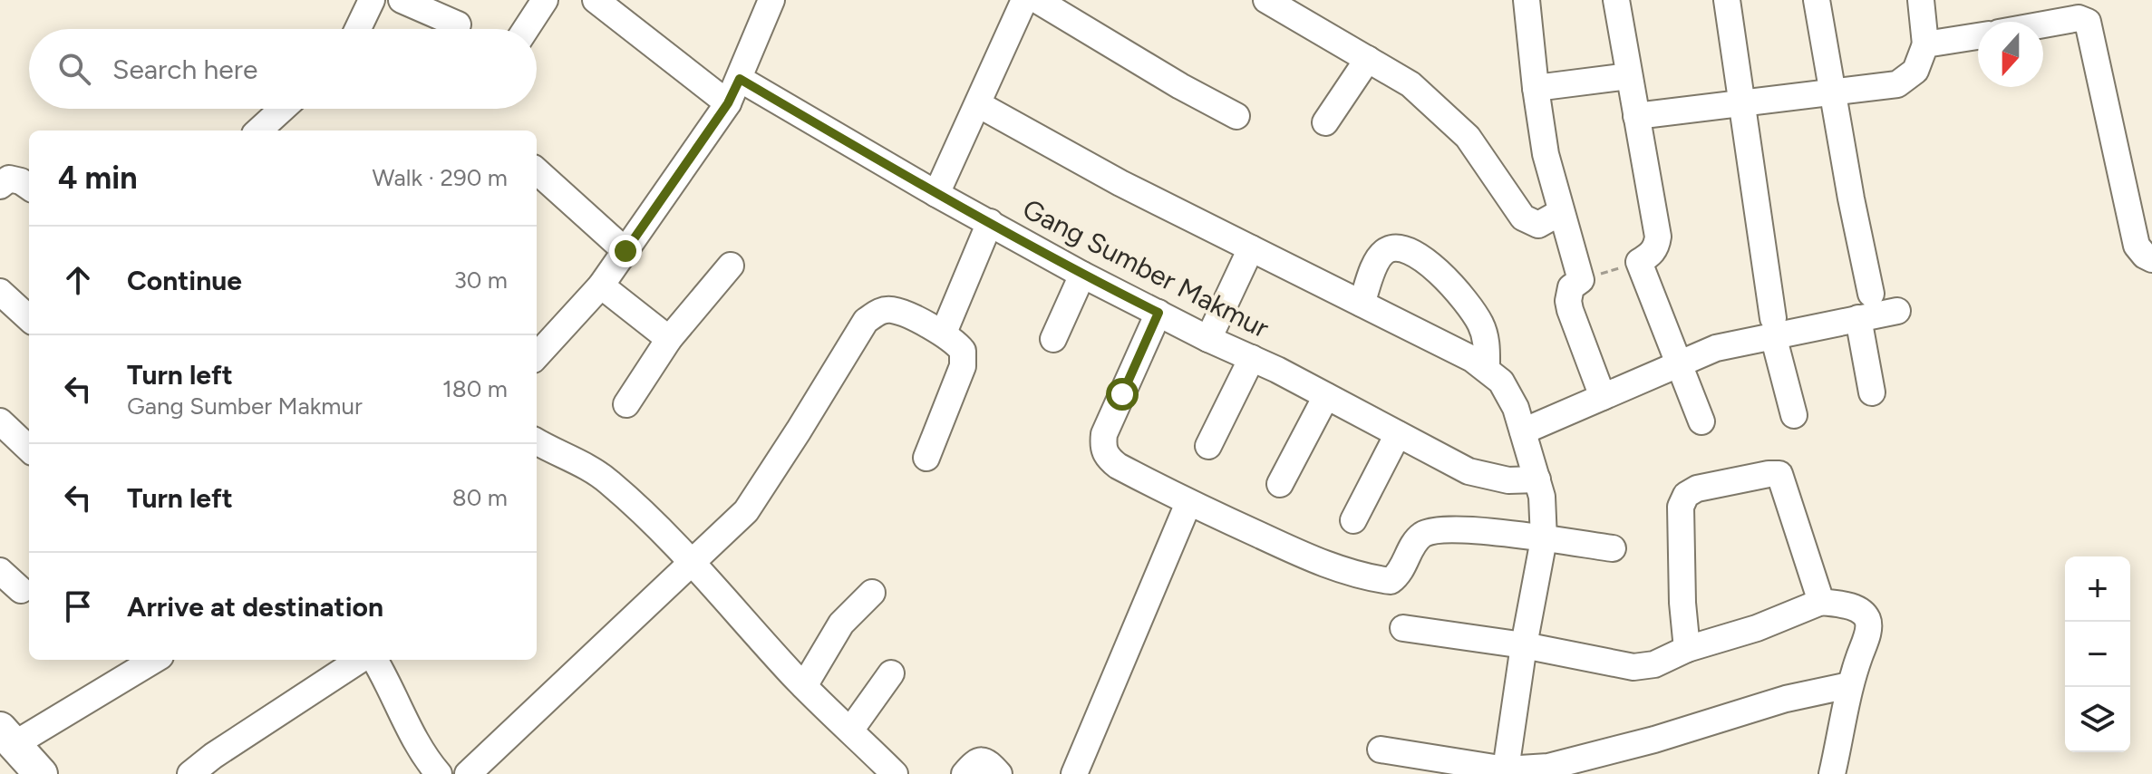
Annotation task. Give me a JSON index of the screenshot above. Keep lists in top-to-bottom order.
{
  "streets": {
    "street": ["Gang Sumber Makmur"]
  },
  "north": "bottom",
  "page": {
    "search": "Search here",
    "heading": ["4 min", "Walk · 290 m"],
    "list": [
      ["Continue", "30 m"],
      ["Turn left", "Gang Sumber Makmur", "180 m"],
      ["Turn left", "80 m"],
      "Arrive at destination"
    ],
    "map_buttons": ["+", "−"]
  }
}
